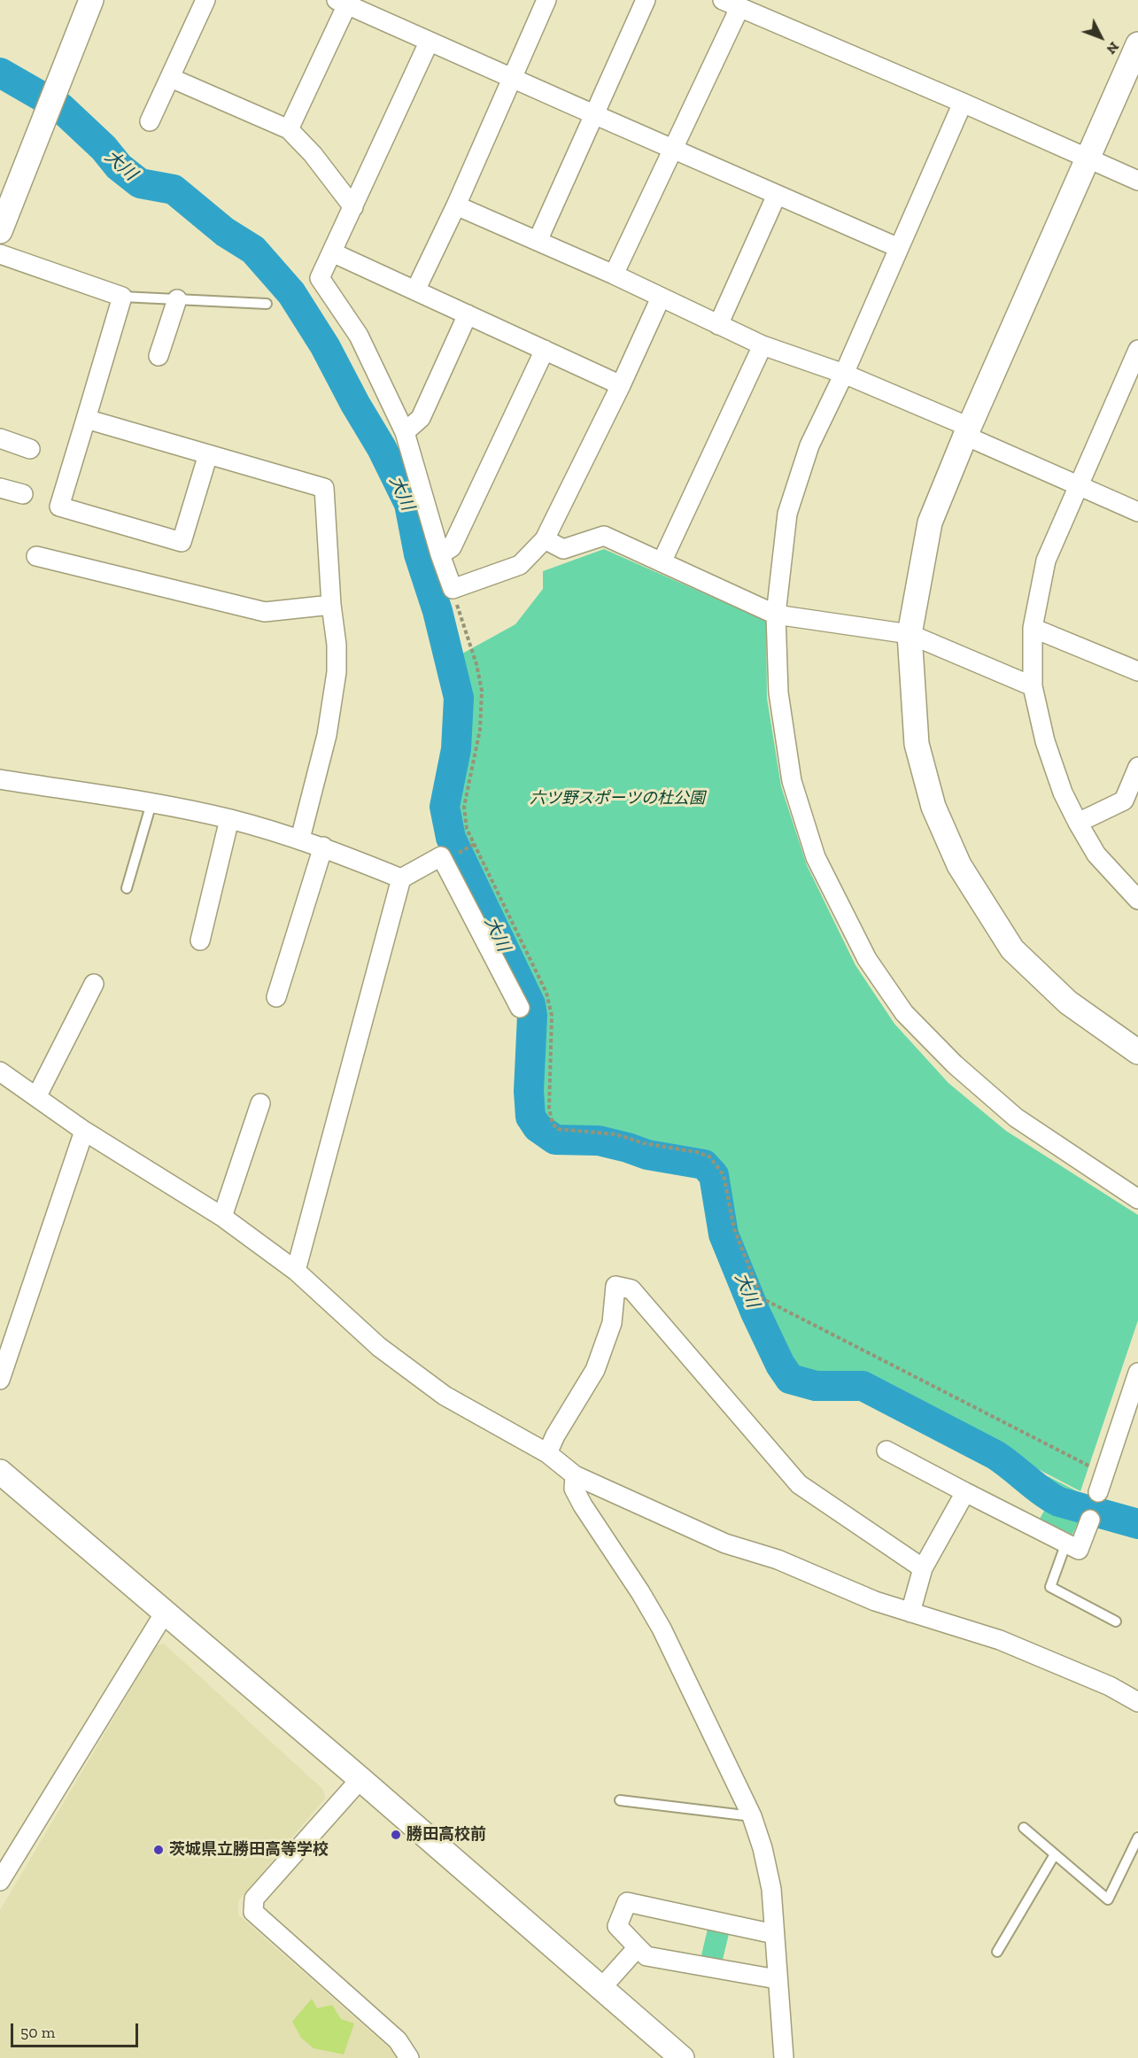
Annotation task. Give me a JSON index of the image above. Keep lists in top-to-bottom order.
{
  "water": ["大川"],
  "parks": ["六ツ野スポーツの杜公園"],
  "places": ["勝田高校前", "茨城県立勝田高等学校"],
  "scale_bar": "50 m",
  "north": "bottom right"
}
